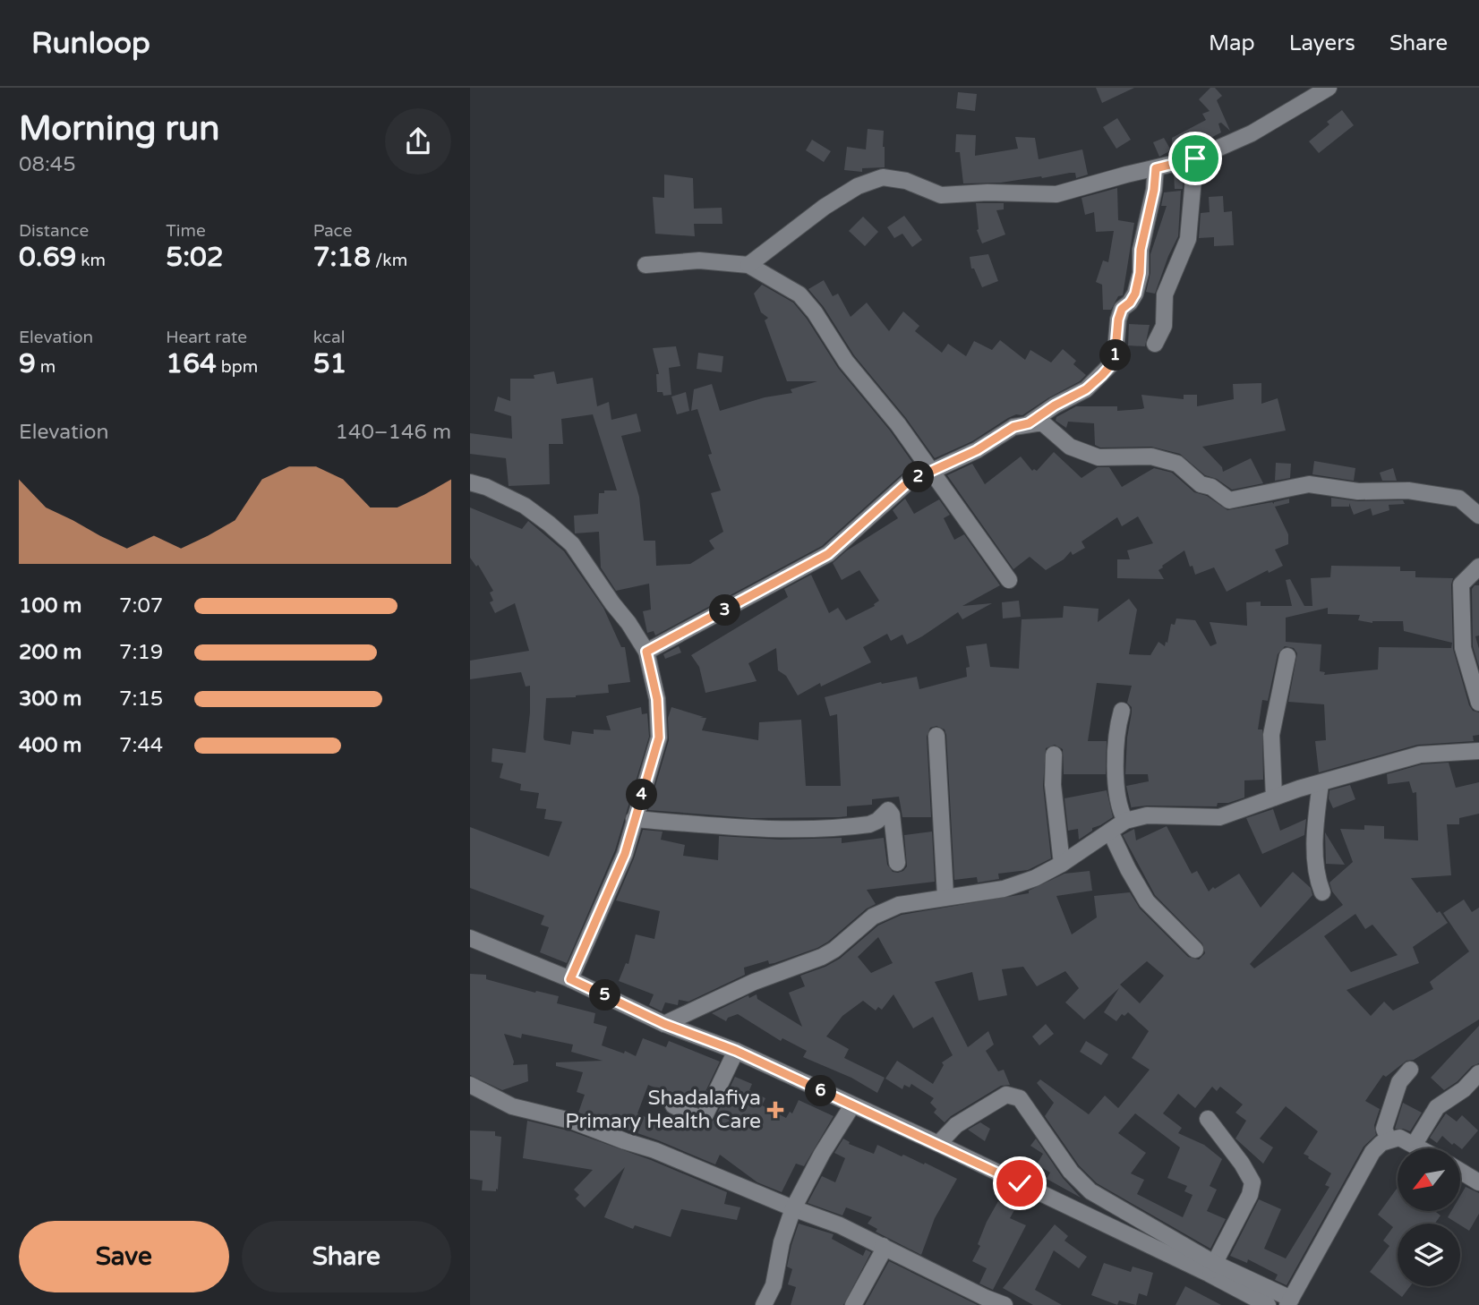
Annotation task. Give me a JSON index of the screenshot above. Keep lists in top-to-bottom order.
{
  "places": {
    "health": ["Shadalafiya Primary Health Care"]
  },
  "north": "bottom left",
  "page": {
    "header": "Runloop",
    "nav": ["Map", "Layers", "Share"],
    "heading": ["Morning run", "08:45"],
    "stats": [
      ["Distance", "0.69 km"],
      ["Time", "5:02"],
      ["Pace", "7:18 /km"],
      ["Elevation", "9 m"],
      ["Heart rate", "164 bpm"],
      ["kcal", "51"]
    ],
    "pins": [
      "1",
      "2",
      "3",
      "4",
      "5",
      "6"
    ],
    "chart": ["Elevation", "140–146 m"],
    "list": [
      {
        "name": "100 m",
        "note": "7:07"
      },
      {
        "name": "200 m",
        "note": "7:19"
      },
      {
        "name": "300 m",
        "note": "7:15"
      },
      {
        "name": "400 m",
        "note": "7:44"
      }
    ],
    "buttons": ["Save", "Share"]
  }
}
